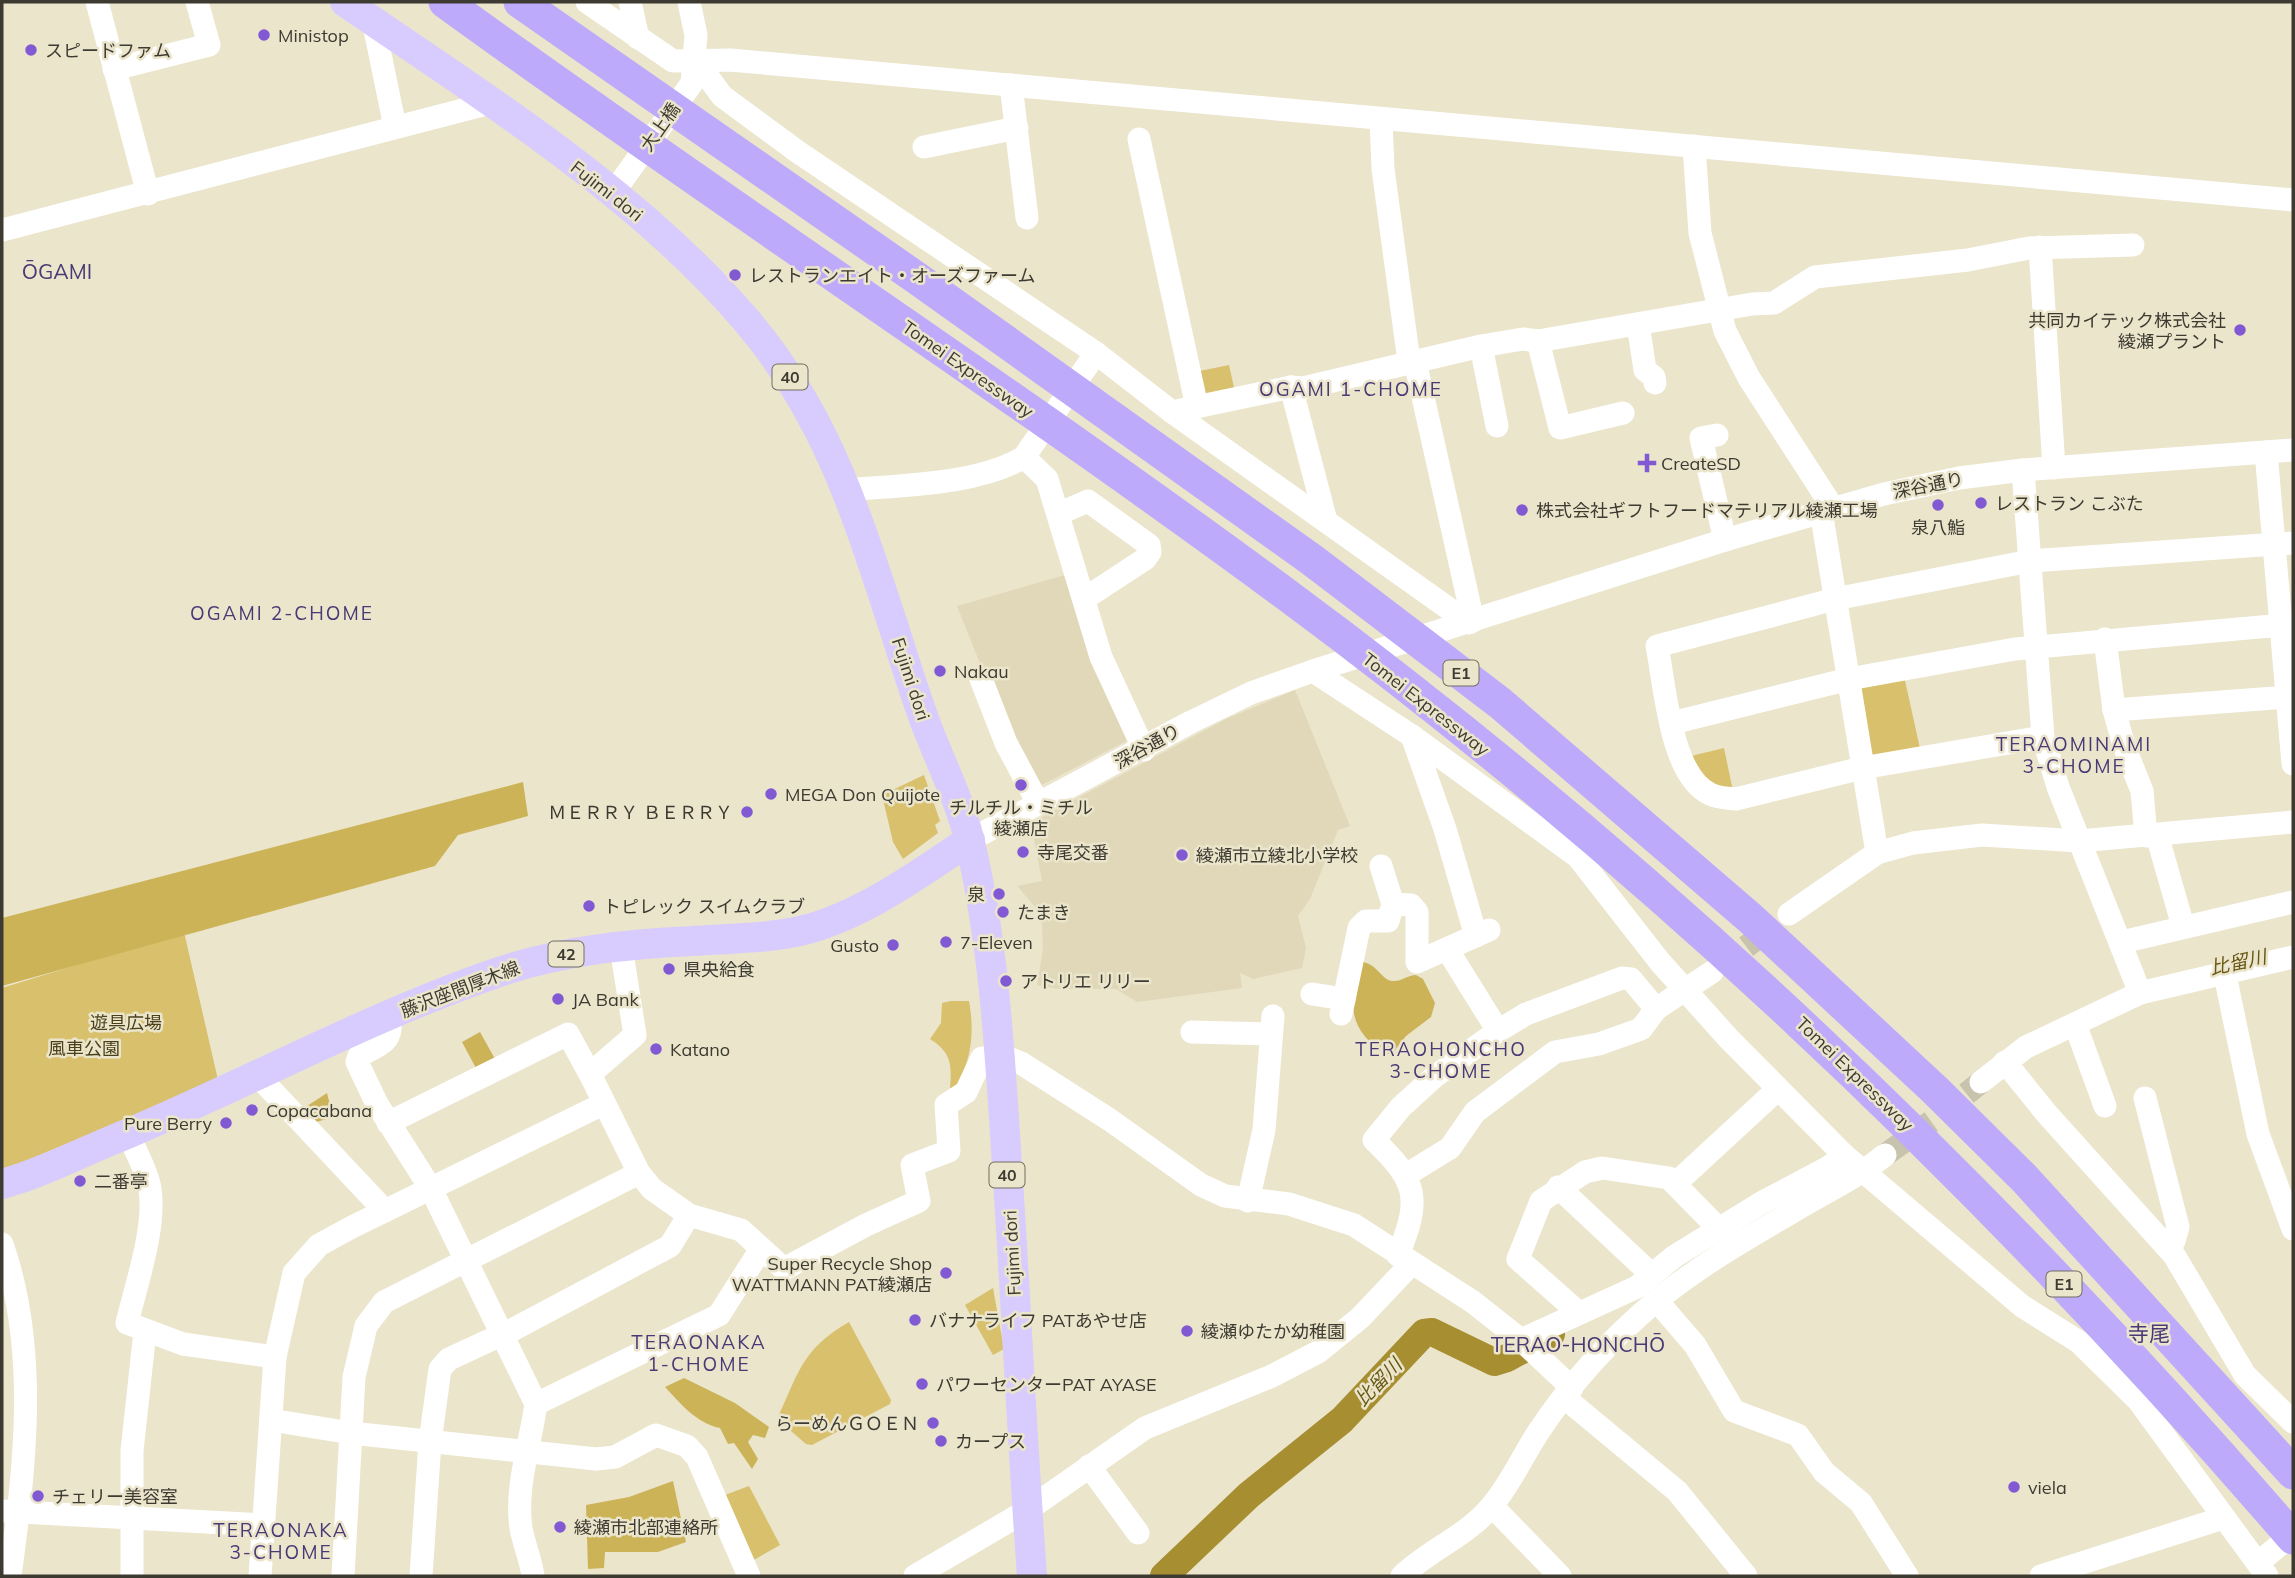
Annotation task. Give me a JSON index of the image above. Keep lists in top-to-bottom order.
{
  "streets": {
    "highway": ["Tomei Expressway", "E1"],
    "main road": [
      "Fujimi dori",
      "40",
      "42",
      "藤沢座間厚木線"
    ],
    "street": ["大上橋", "深谷通り"]
  },
  "crossings": [
    ["大上橋", "Fujimi dori"],
    ["Fujimi dori", "深谷通り"],
    ["Fujimi dori", "藤沢座間厚木線"],
    ["深谷通り", "藤沢座間厚木線"]
  ],
  "districts": [
    "ŌGAMI",
    "OGAMI 1-CHOME",
    "OGAMI 2-CHOME",
    "TERAOMINAMI 3-CHOME",
    "TERAOHONCHO 3-CHOME",
    "寺尾",
    "TERAONAKA 1-CHOME",
    "TERAO-HONCHŌ",
    "TERAONAKA 3-CHOME"
  ],
  "water": ["比留川"],
  "parks": ["遊具広場", "風車公園"],
  "places": {
    "other": [
      "Ministop",
      "スピードファム",
      "レストランエイト・オーズファーム",
      "共同カイテック株式会社 綾瀬プラント",
      "レストラン こぶた",
      "泉八鮨",
      "株式会社ギフトフードマテリアル綾瀬工場",
      "Nakau",
      "チルチル・ミチル 綾瀬店",
      "MEGA Don Quijote",
      "ＭＥＲＲＹ ＢＥＲＲＹ",
      "寺尾交番",
      "綾瀬市立綾北小学校",
      "泉",
      "トピレック スイムクラブ",
      "たまき",
      "7-Eleven",
      "Gusto",
      "県央給食",
      "アトリエ リリー",
      "JA Bank",
      "Katano",
      "Copacabana",
      "Pure Berry",
      "二番亭",
      "Super Recycle Shop WATTMANN PAT綾瀬店",
      "バナナライフ PATあやせ店",
      "綾瀬ゆたか幼稚園",
      "パワーセンターPAT AYASE",
      "らーめんＧＯＥＮ",
      "カープス",
      "viela",
      "チェリー美容室",
      "綾瀬市北部連絡所"
    ],
    "health": ["CreateSD"]
  }
}
